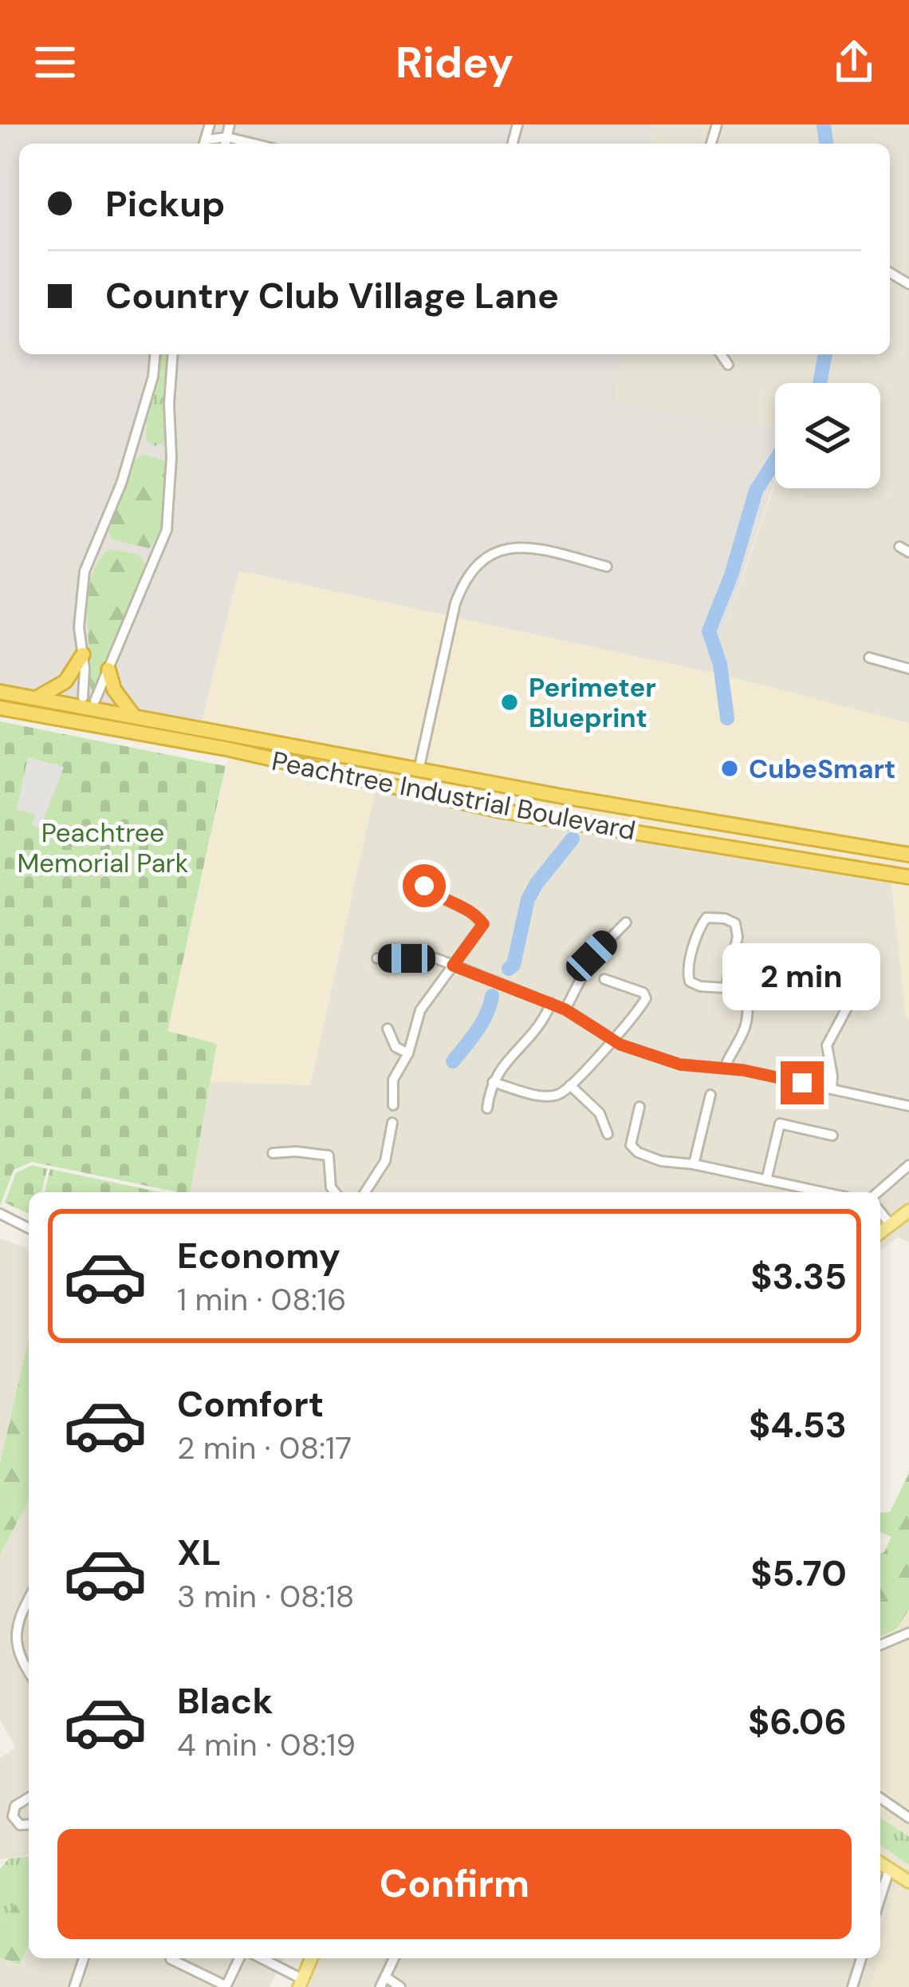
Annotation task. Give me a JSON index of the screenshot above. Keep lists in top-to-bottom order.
{
  "streets": {
    "highway": ["Peachtree Industrial Boulevard"]
  },
  "parks": ["Peachtree Memorial Park"],
  "places": ["Perimeter Blueprint", "CubeSmart"],
  "page": {
    "header": "Ridey",
    "banner": ["Pickup", "Country Club Village Lane"],
    "bubble": "2 min",
    "list": [
      {
        "name": "Economy",
        "note": "1 min · 08:16",
        "value": "$3.35"
      },
      {
        "name": "Comfort",
        "note": "2 min · 08:17",
        "value": "$4.53"
      },
      {
        "name": "XL",
        "note": "3 min · 08:18",
        "value": "$5.70"
      },
      {
        "name": "Black",
        "note": "4 min · 08:19",
        "value": "$6.06"
      }
    ],
    "buttons": "Confirm"
  }
}
